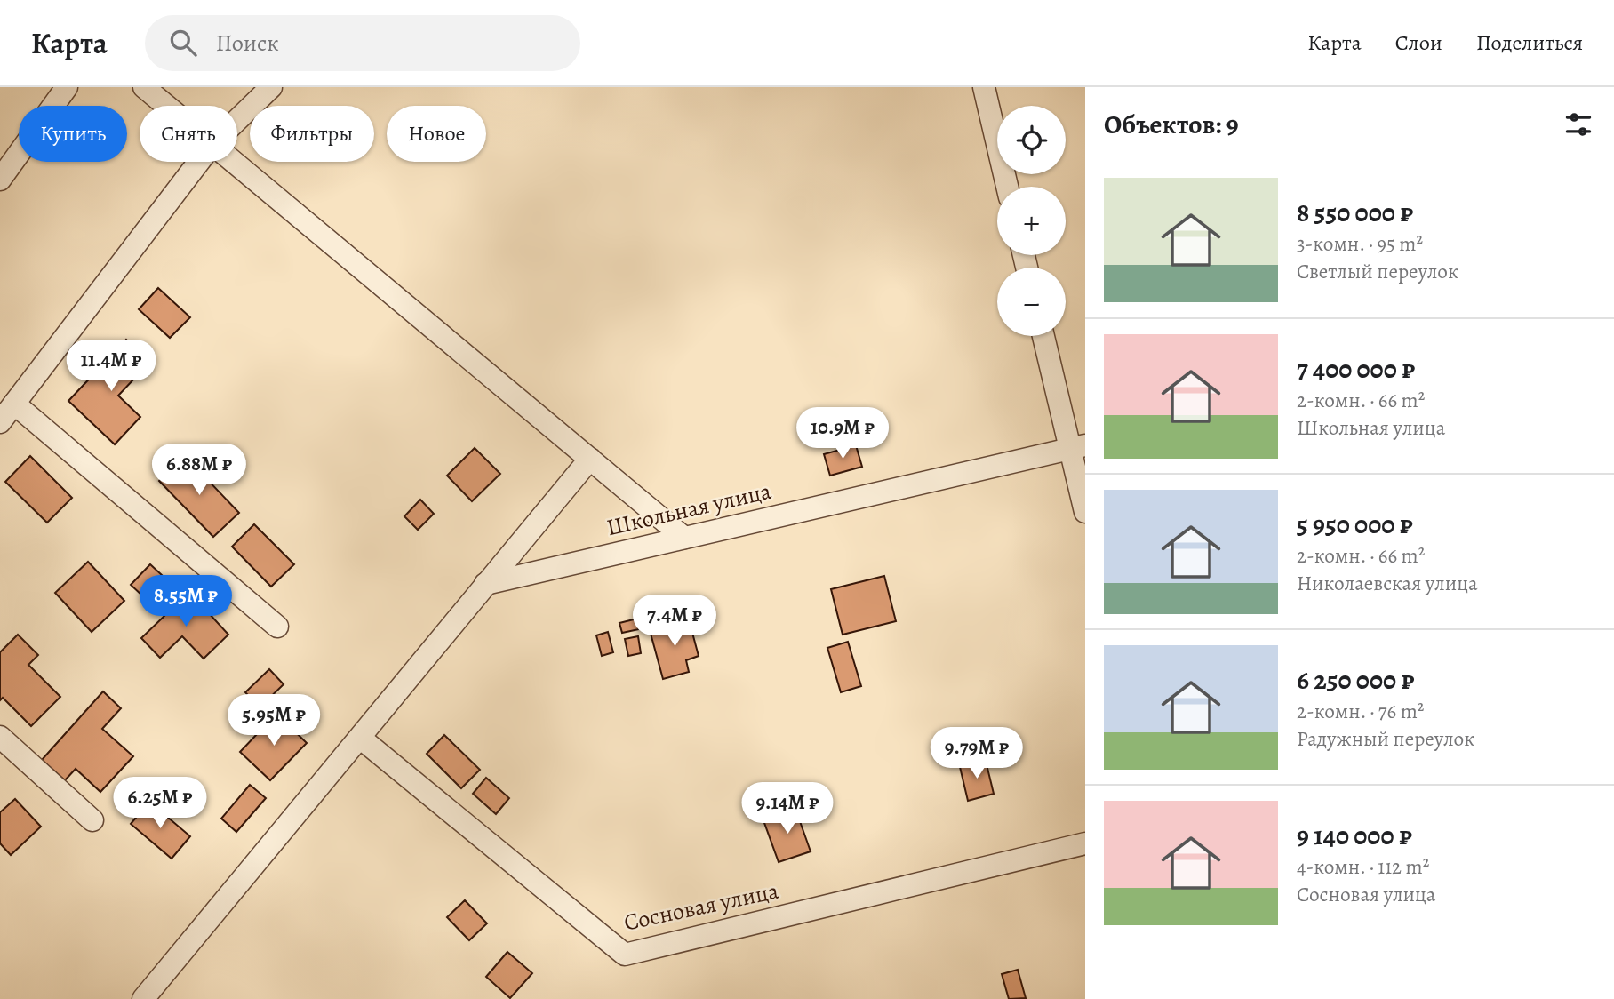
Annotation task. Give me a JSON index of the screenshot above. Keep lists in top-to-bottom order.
{
  "streets": {
    "street": ["Школьная улица", "Сосновая улица"]
  },
  "page": {
    "header": "Карта",
    "search": "Поиск",
    "nav": ["Карта", "Слои", "Поделиться"],
    "heading": "Объектов: 9",
    "map_buttons": ["+", "−"],
    "chip": [
      "Купить",
      "Снять",
      "Фильтры",
      "Новое"
    ],
    "list": [
      {
        "name": "8 550 000 ₽",
        "note": "3-комн. · 95 m² · Светлый переулок"
      },
      {
        "name": "7 400 000 ₽",
        "note": "2-комн. · 66 m² · Школьная улица"
      },
      {
        "name": "5 950 000 ₽",
        "note": "2-комн. · 66 m² · Николаевская улица"
      },
      {
        "name": "6 250 000 ₽",
        "note": "2-комн. · 76 m² · Радужный переулок"
      },
      {
        "name": "9 140 000 ₽",
        "note": "4-комн. · 112 m² · Сосновая улица"
      }
    ],
    "price": [
      "11.4M ₽",
      "10.9M ₽",
      "6.88M ₽",
      "8.55M ₽",
      "7.4M ₽",
      "5.95M ₽",
      "9.79M ₽",
      "6.25M ₽",
      "9.14M ₽"
    ]
  }
}
